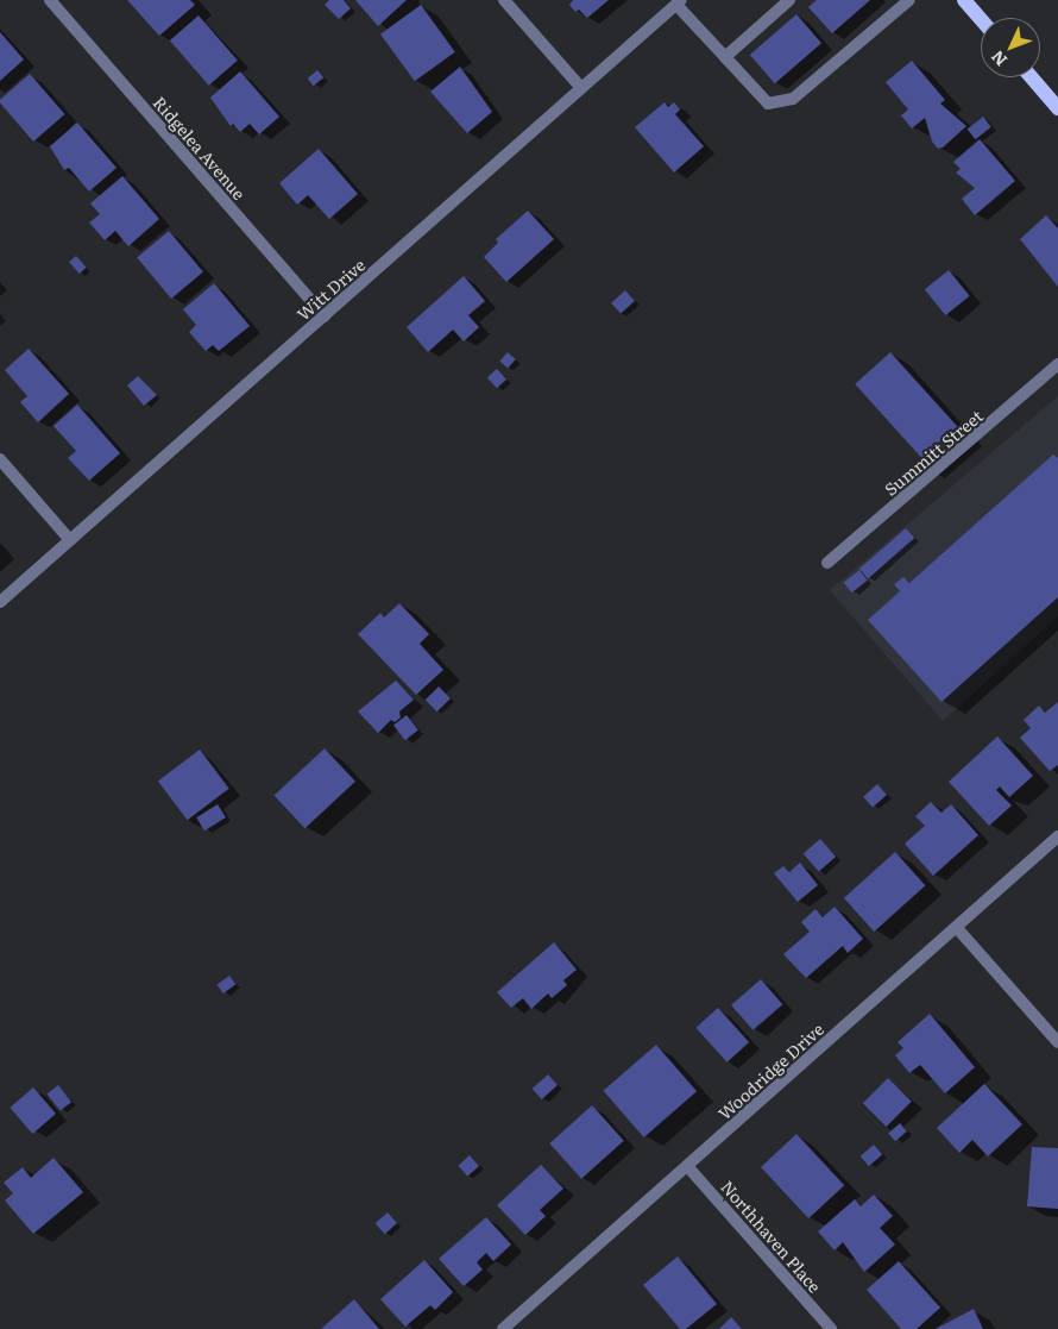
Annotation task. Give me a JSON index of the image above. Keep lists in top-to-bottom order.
{
  "streets": {
    "street": [
      "Ridgelea Avenue",
      "Witt Drive",
      "Summitt Street",
      "Woodridge Drive",
      "Northhaven Place"
    ]
  },
  "crossings": [
    ["Ridgelea Avenue", "Witt Drive"],
    ["Woodridge Drive", "Northhaven Place"]
  ],
  "north": "bottom left"
}
